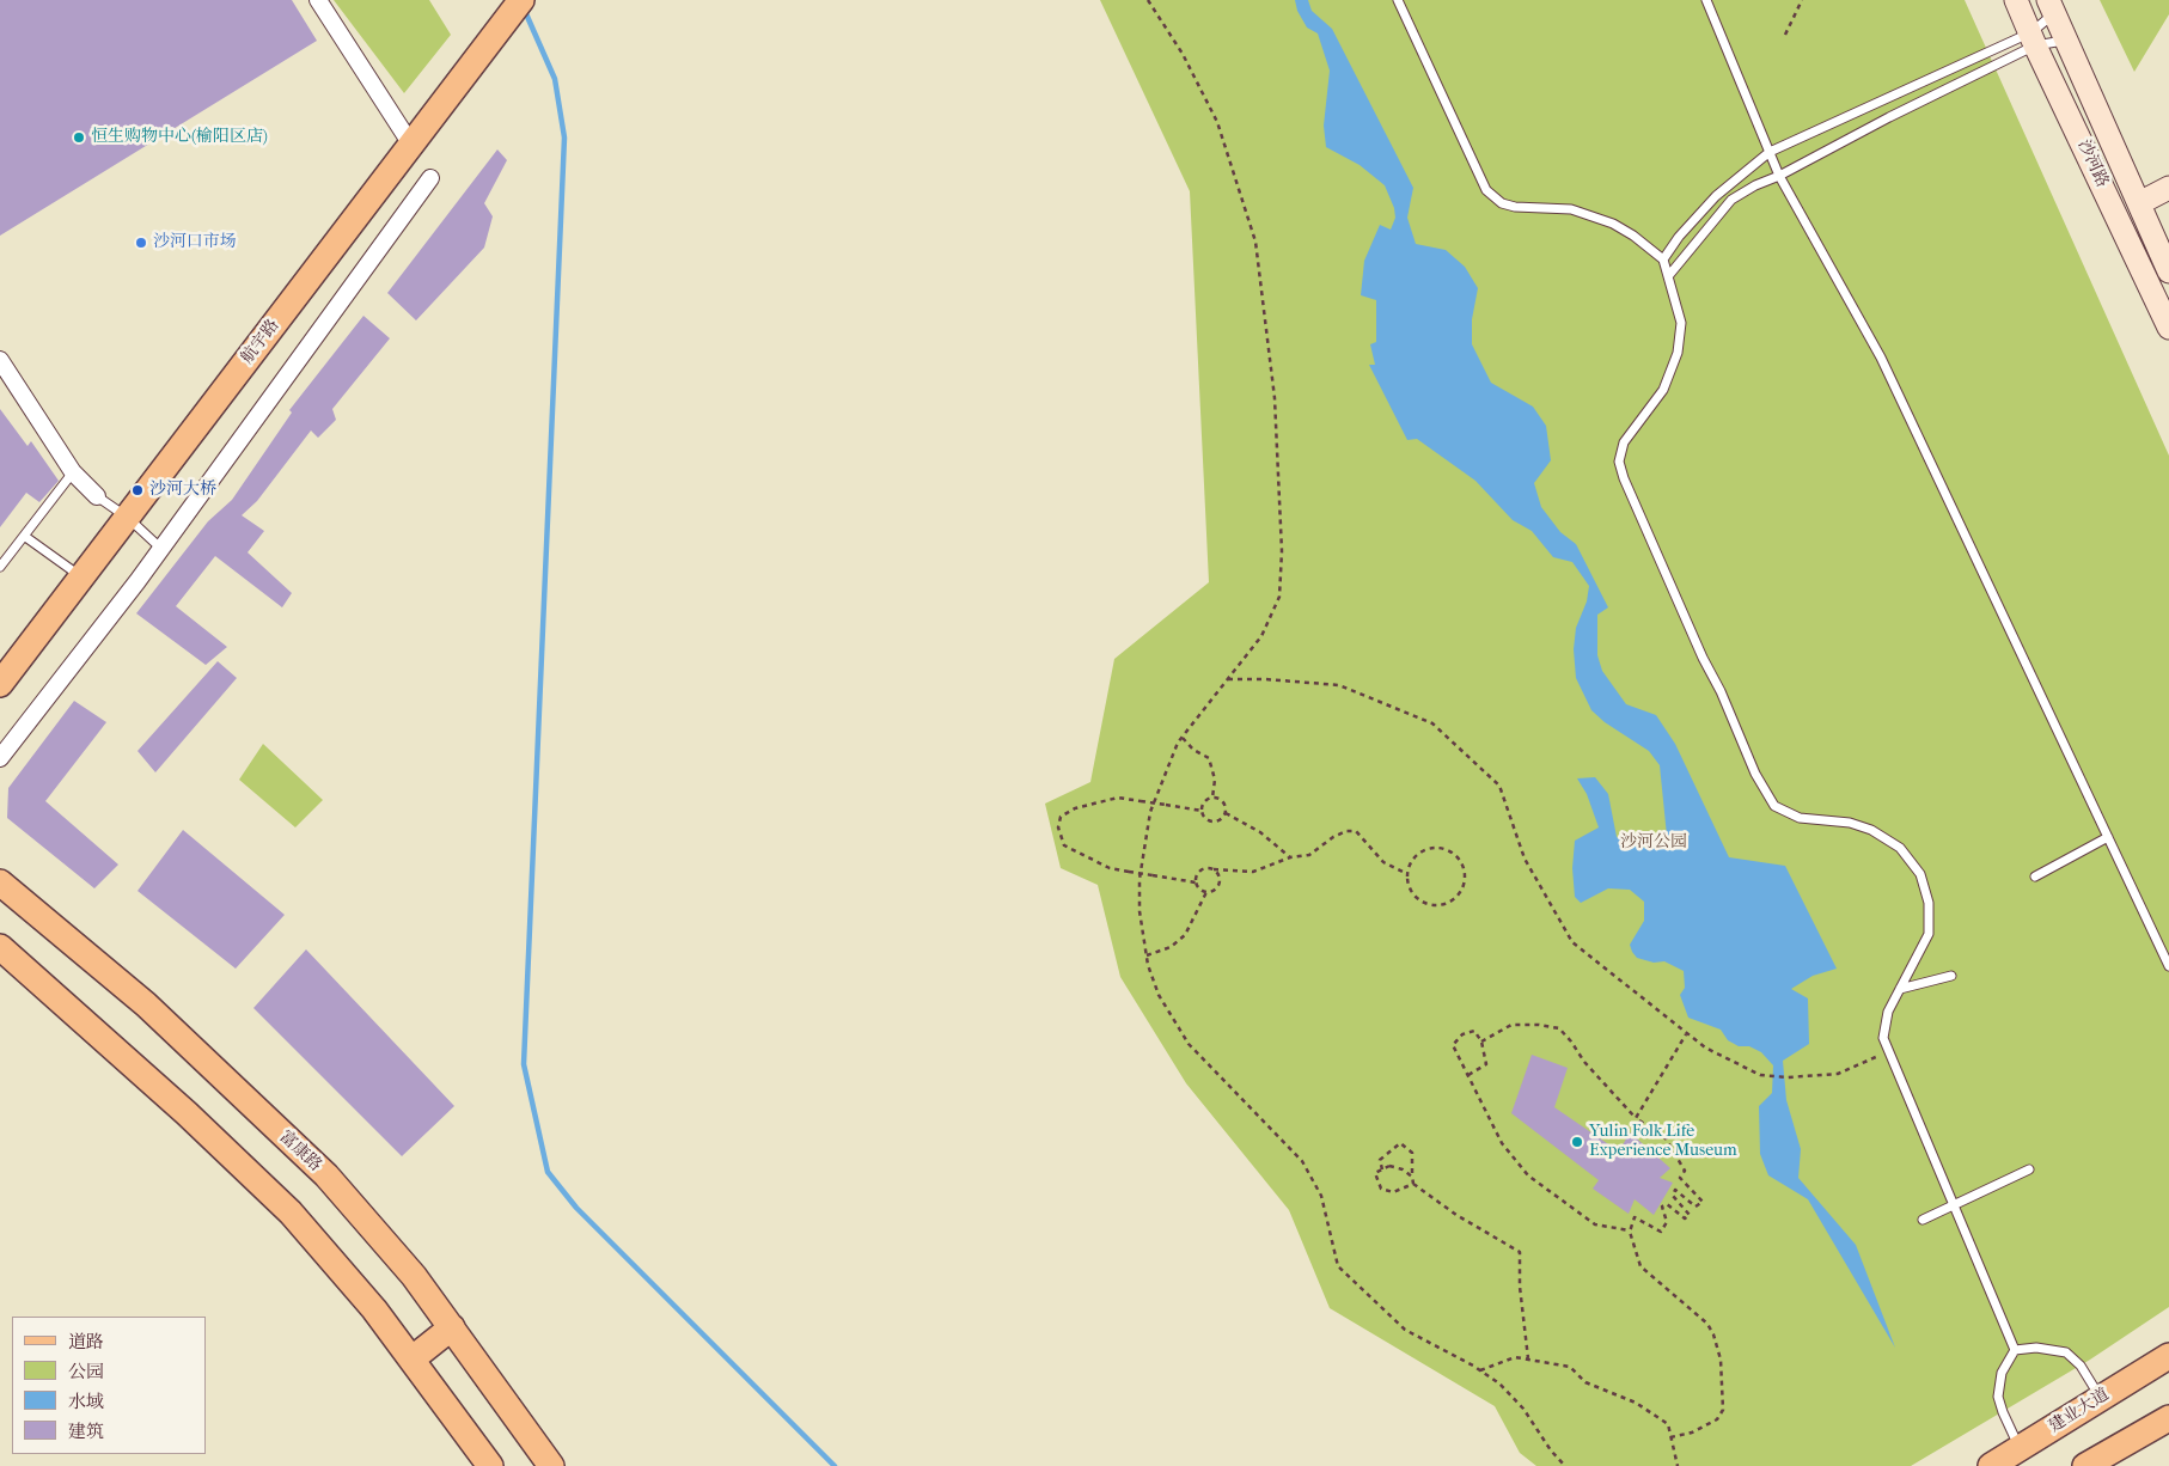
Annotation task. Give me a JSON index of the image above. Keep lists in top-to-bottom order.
{
  "streets": {
    "main road": [
      "沙河路",
      "航宇路",
      "富康路",
      "建业大道"
    ]
  },
  "parks": ["沙河公园"],
  "places": [
    "恒生购物中心(榆阳区店)",
    "沙河口市场",
    "沙河大桥",
    "Yulin Folk Life Experience Museum"
  ],
  "legend": [
    "道路",
    "公园",
    "水域",
    "建筑"
  ]
}
